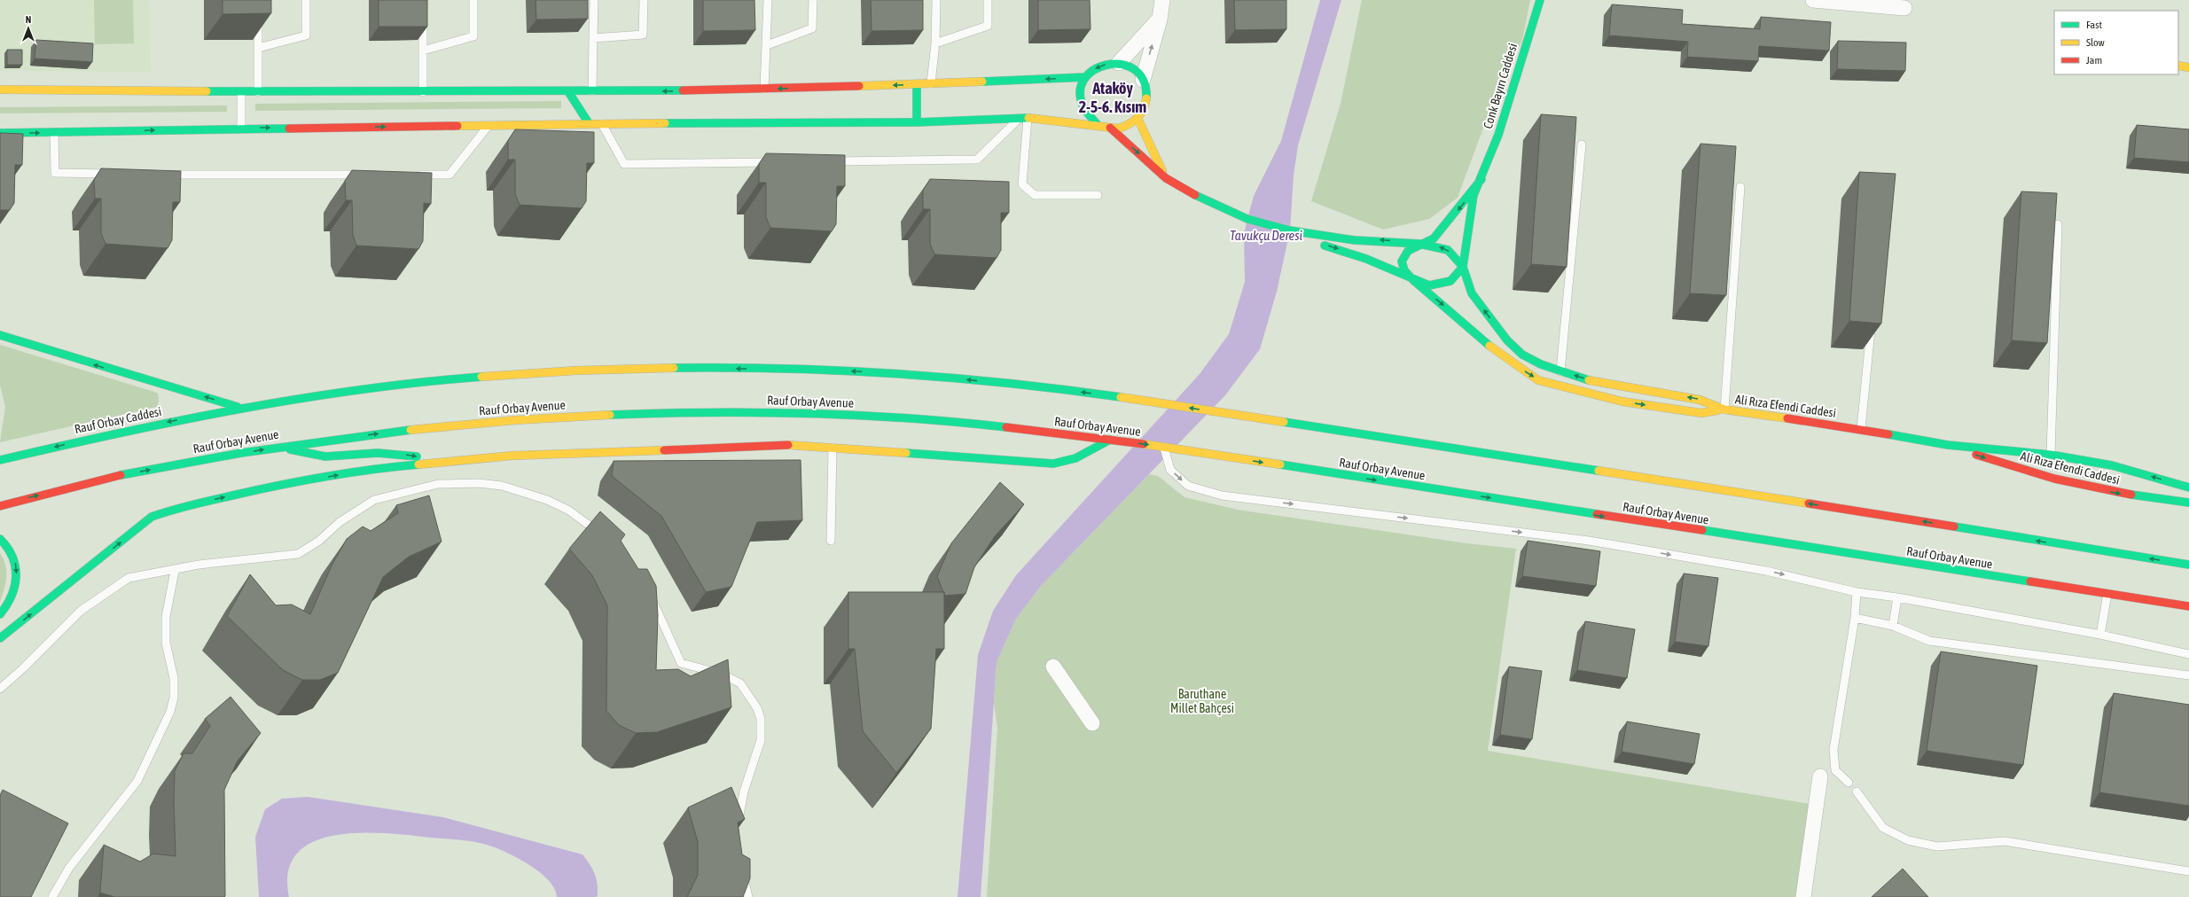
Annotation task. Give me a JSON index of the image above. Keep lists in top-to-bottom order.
{
  "streets": {
    "main road": [
      "Conk Bayırı Caddesi",
      "Rauf Orbay Avenue",
      "Ali Rıza Efendi Caddesi",
      "Rauf Orbay Caddesi"
    ]
  },
  "one_way": ["Rauf Orbay Caddesi"],
  "districts": ["Ataköy 2-5-6. Kısım"],
  "water": ["Tavukçu Deresi"],
  "parks": ["Baruthane Millet Bahçesi"],
  "legend": ["Fast", "Slow", "Jam"],
  "north": "top"
}
